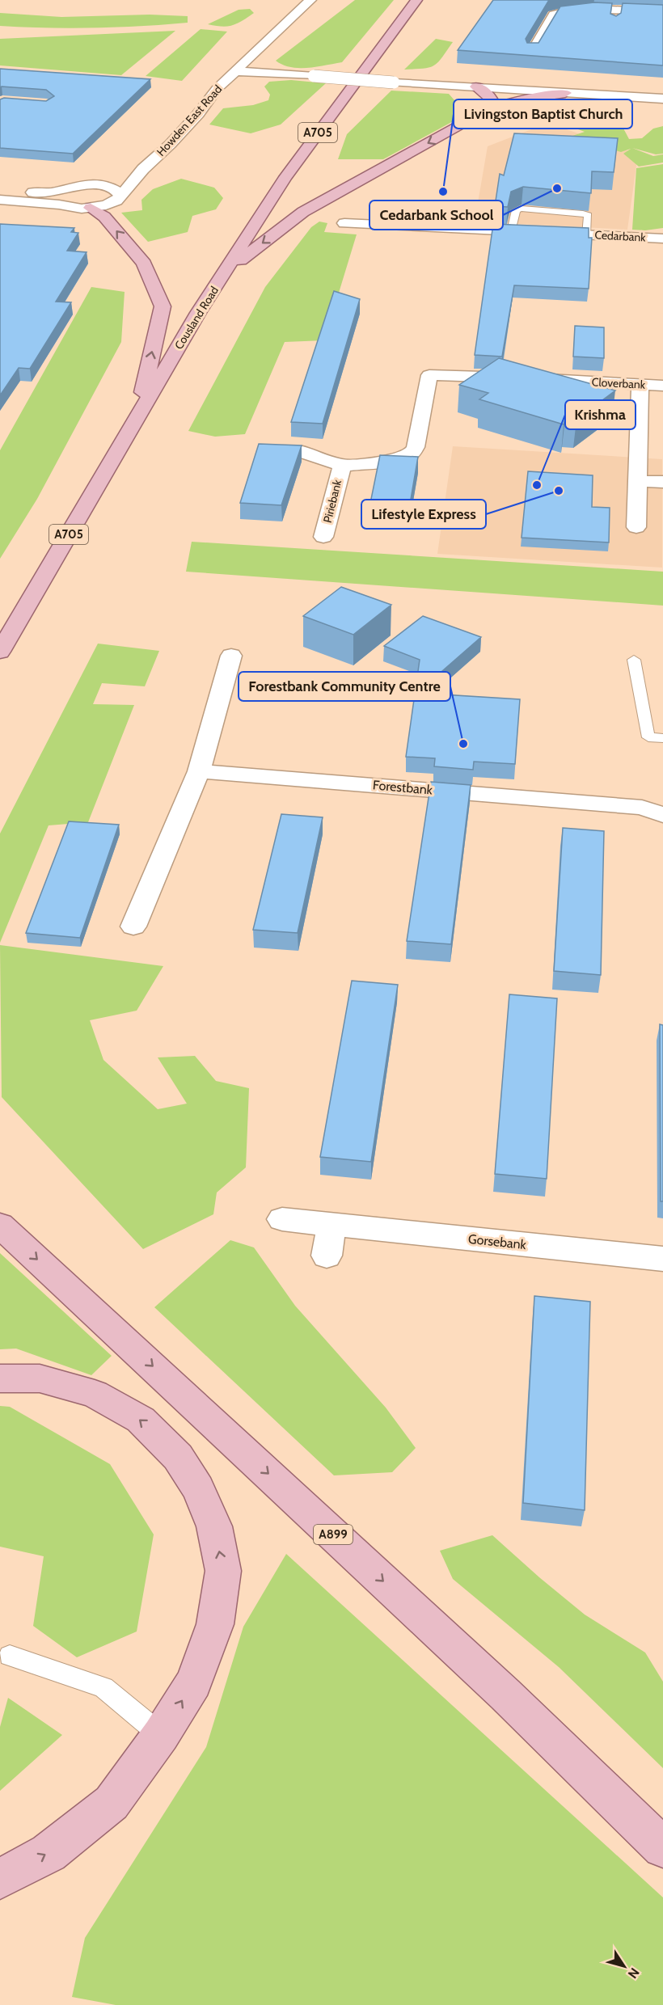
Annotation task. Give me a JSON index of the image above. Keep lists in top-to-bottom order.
{
  "streets": {
    "main road": ["A705", "Cousland Road", "A899"],
    "street": [
      "Howden East Road",
      "Cedarbank",
      "Cloverbank",
      "Piriebank",
      "Forestbank",
      "Gorsebank"
    ]
  },
  "crossings": [
    ["Cloverbank", "Piriebank"]
  ],
  "places": [
    "Cedarbank School",
    "Livingston Baptist Church",
    "Krishma",
    "Lifestyle Express",
    "Forestbank Community Centre"
  ],
  "north": "bottom right"
}
